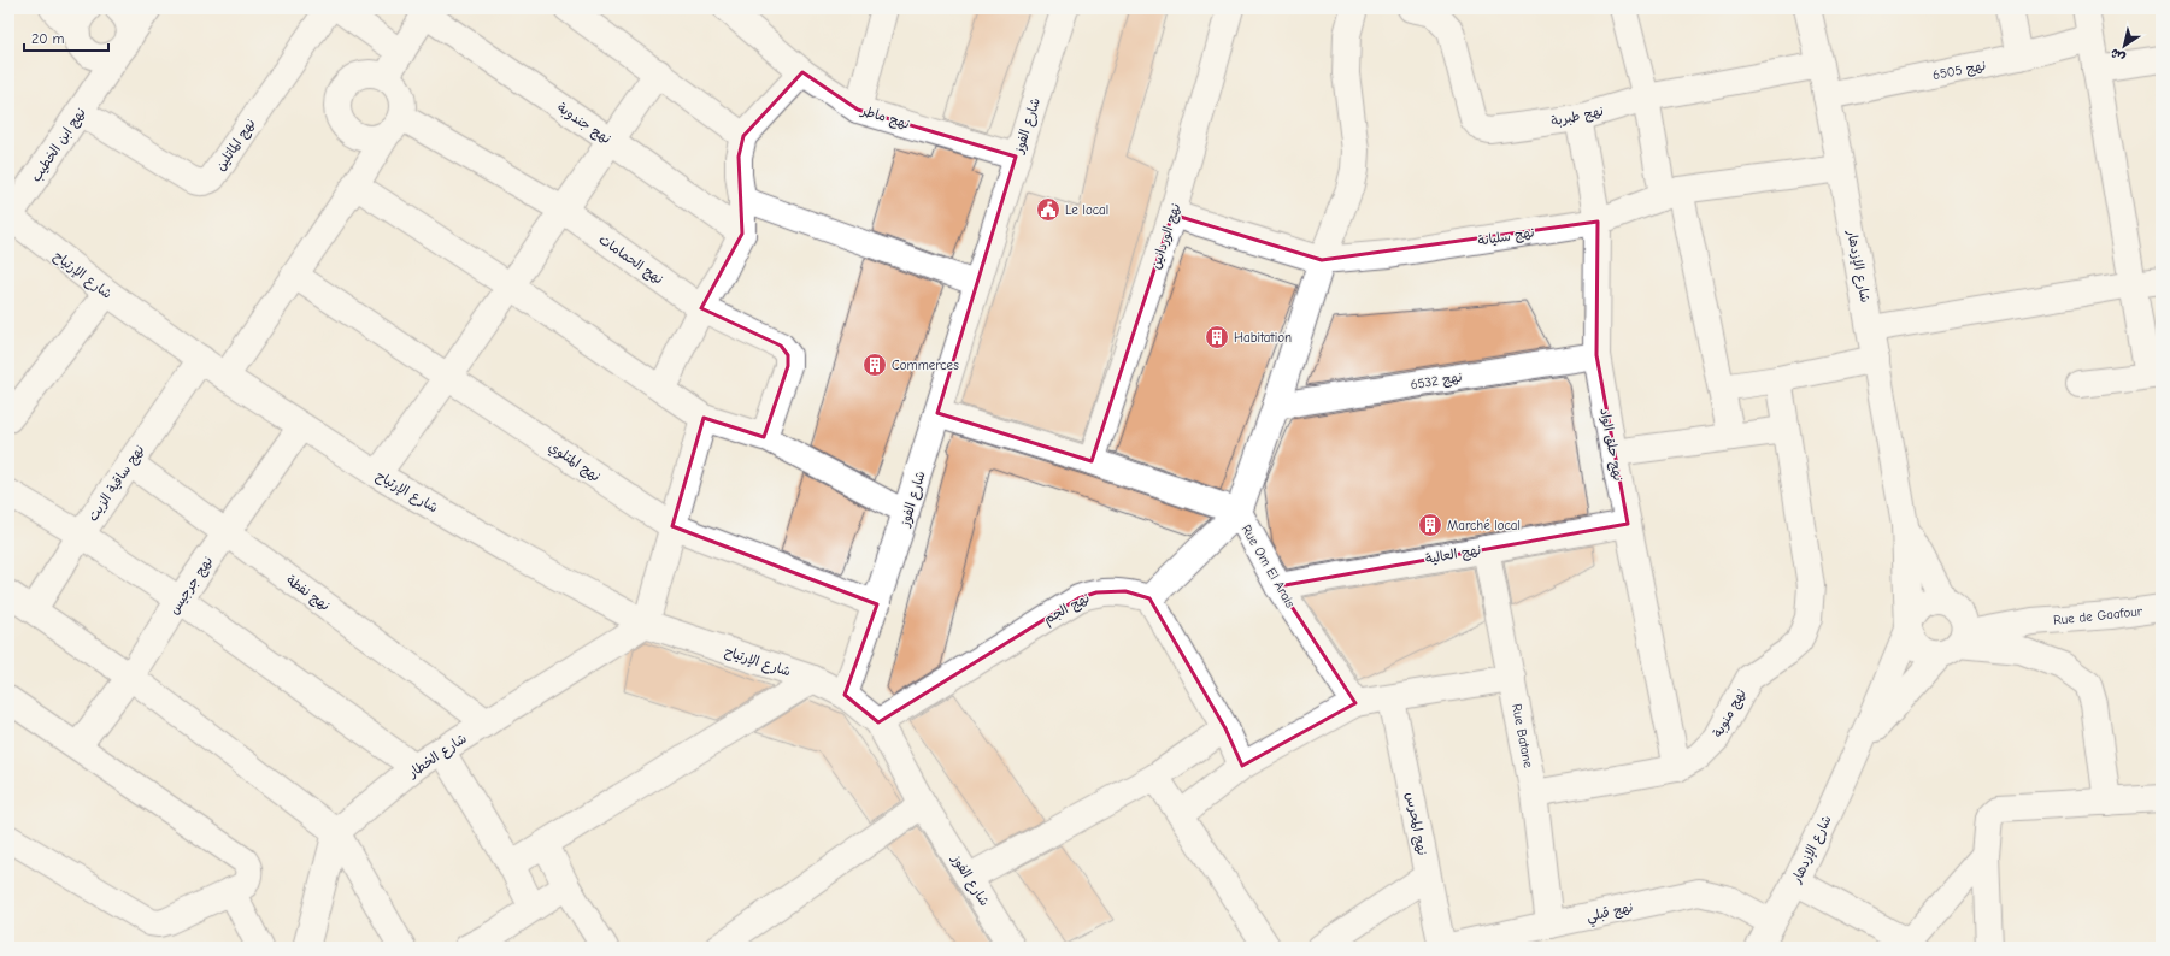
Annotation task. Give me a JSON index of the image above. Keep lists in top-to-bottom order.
{
  "streets": {
    "street": [
      "نهج 6505",
      "نهج طبربة",
      "نهج ماطر",
      "نهج جندوبة",
      "شارع الفوز",
      "نهج ابن الخطيب",
      "نهج الماتلين",
      "نهج الوردانين",
      "نهج سليانة",
      "نهج الحمامات",
      "شارع الإزدهار",
      "شارع الإرتياح",
      "نهج 6532",
      "نهج حلق الواد",
      "نهج المتلوي",
      "نهج ساقية الزيت",
      "نهج العالية",
      "Rue Om El Arais",
      "نهج جرجيس",
      "نهج نفطة",
      "نهج الجم",
      "Rue de Gaafour",
      "نهج منوبة",
      "Rue Batane",
      "شارع الخطار",
      "نهج المحرس",
      "نهج قبلي"
    ]
  },
  "crossings": [
    ["نهج 6505", "شارع الإزدهار"],
    ["نهج طبربة", "شارع الإزدهار"],
    ["نهج طبربة", "نهج حلق الواد"],
    ["نهج ماطر", "شارع الفوز"],
    ["شارع الفوز", "شارع الإرتياح"],
    ["شارع الفوز", "نهج المتلوي"],
    ["شارع الفوز", "Rue Om El Arais"],
    ["شارع الفوز", "نهج الجم"],
    ["نهج ابن الخطيب", "نهج الماتلين"],
    ["نهج ابن الخطيب", "شارع الإرتياح"],
    ["نهج الوردانين", "نهج سليانة"],
    ["نهج الوردانين", "Rue Om El Arais"],
    ["نهج سليانة", "شارع الإزدهار"],
    ["نهج سليانة", "نهج حلق الواد"],
    ["شارع الإزدهار", "نهج قبلي"],
    ["شارع الإرتياح", "نهج ساقية الزيت"],
    ["شارع الإرتياح", "نهج جرجيس"],
    ["شارع الإرتياح", "شارع الخطار"],
    ["نهج 6532", "نهج حلق الواد"],
    ["نهج حلق الواد", "نهج العالية"],
    ["نهج حلق الواد", "نهج منوبة"],
    ["نهج ساقية الزيت", "نهج نفطة"],
    ["نهج العالية", "Rue Om El Arais"],
    ["نهج العالية", "Rue Batane"],
    ["نهج جرجيس", "نهج نفطة"],
    ["نهج نفطة", "شارع الخطار"],
    ["نهج منوبة", "Rue Batane"],
    ["Rue Batane", "نهج قبلي"],
    ["نهج المحرس", "نهج قبلي"]
  ],
  "places": {
    "public building": ["Le local"],
    "building": ["Habitation", "Commerces", "Marché local"]
  },
  "scale_bar": "20 m",
  "north": "bottom left"
}
